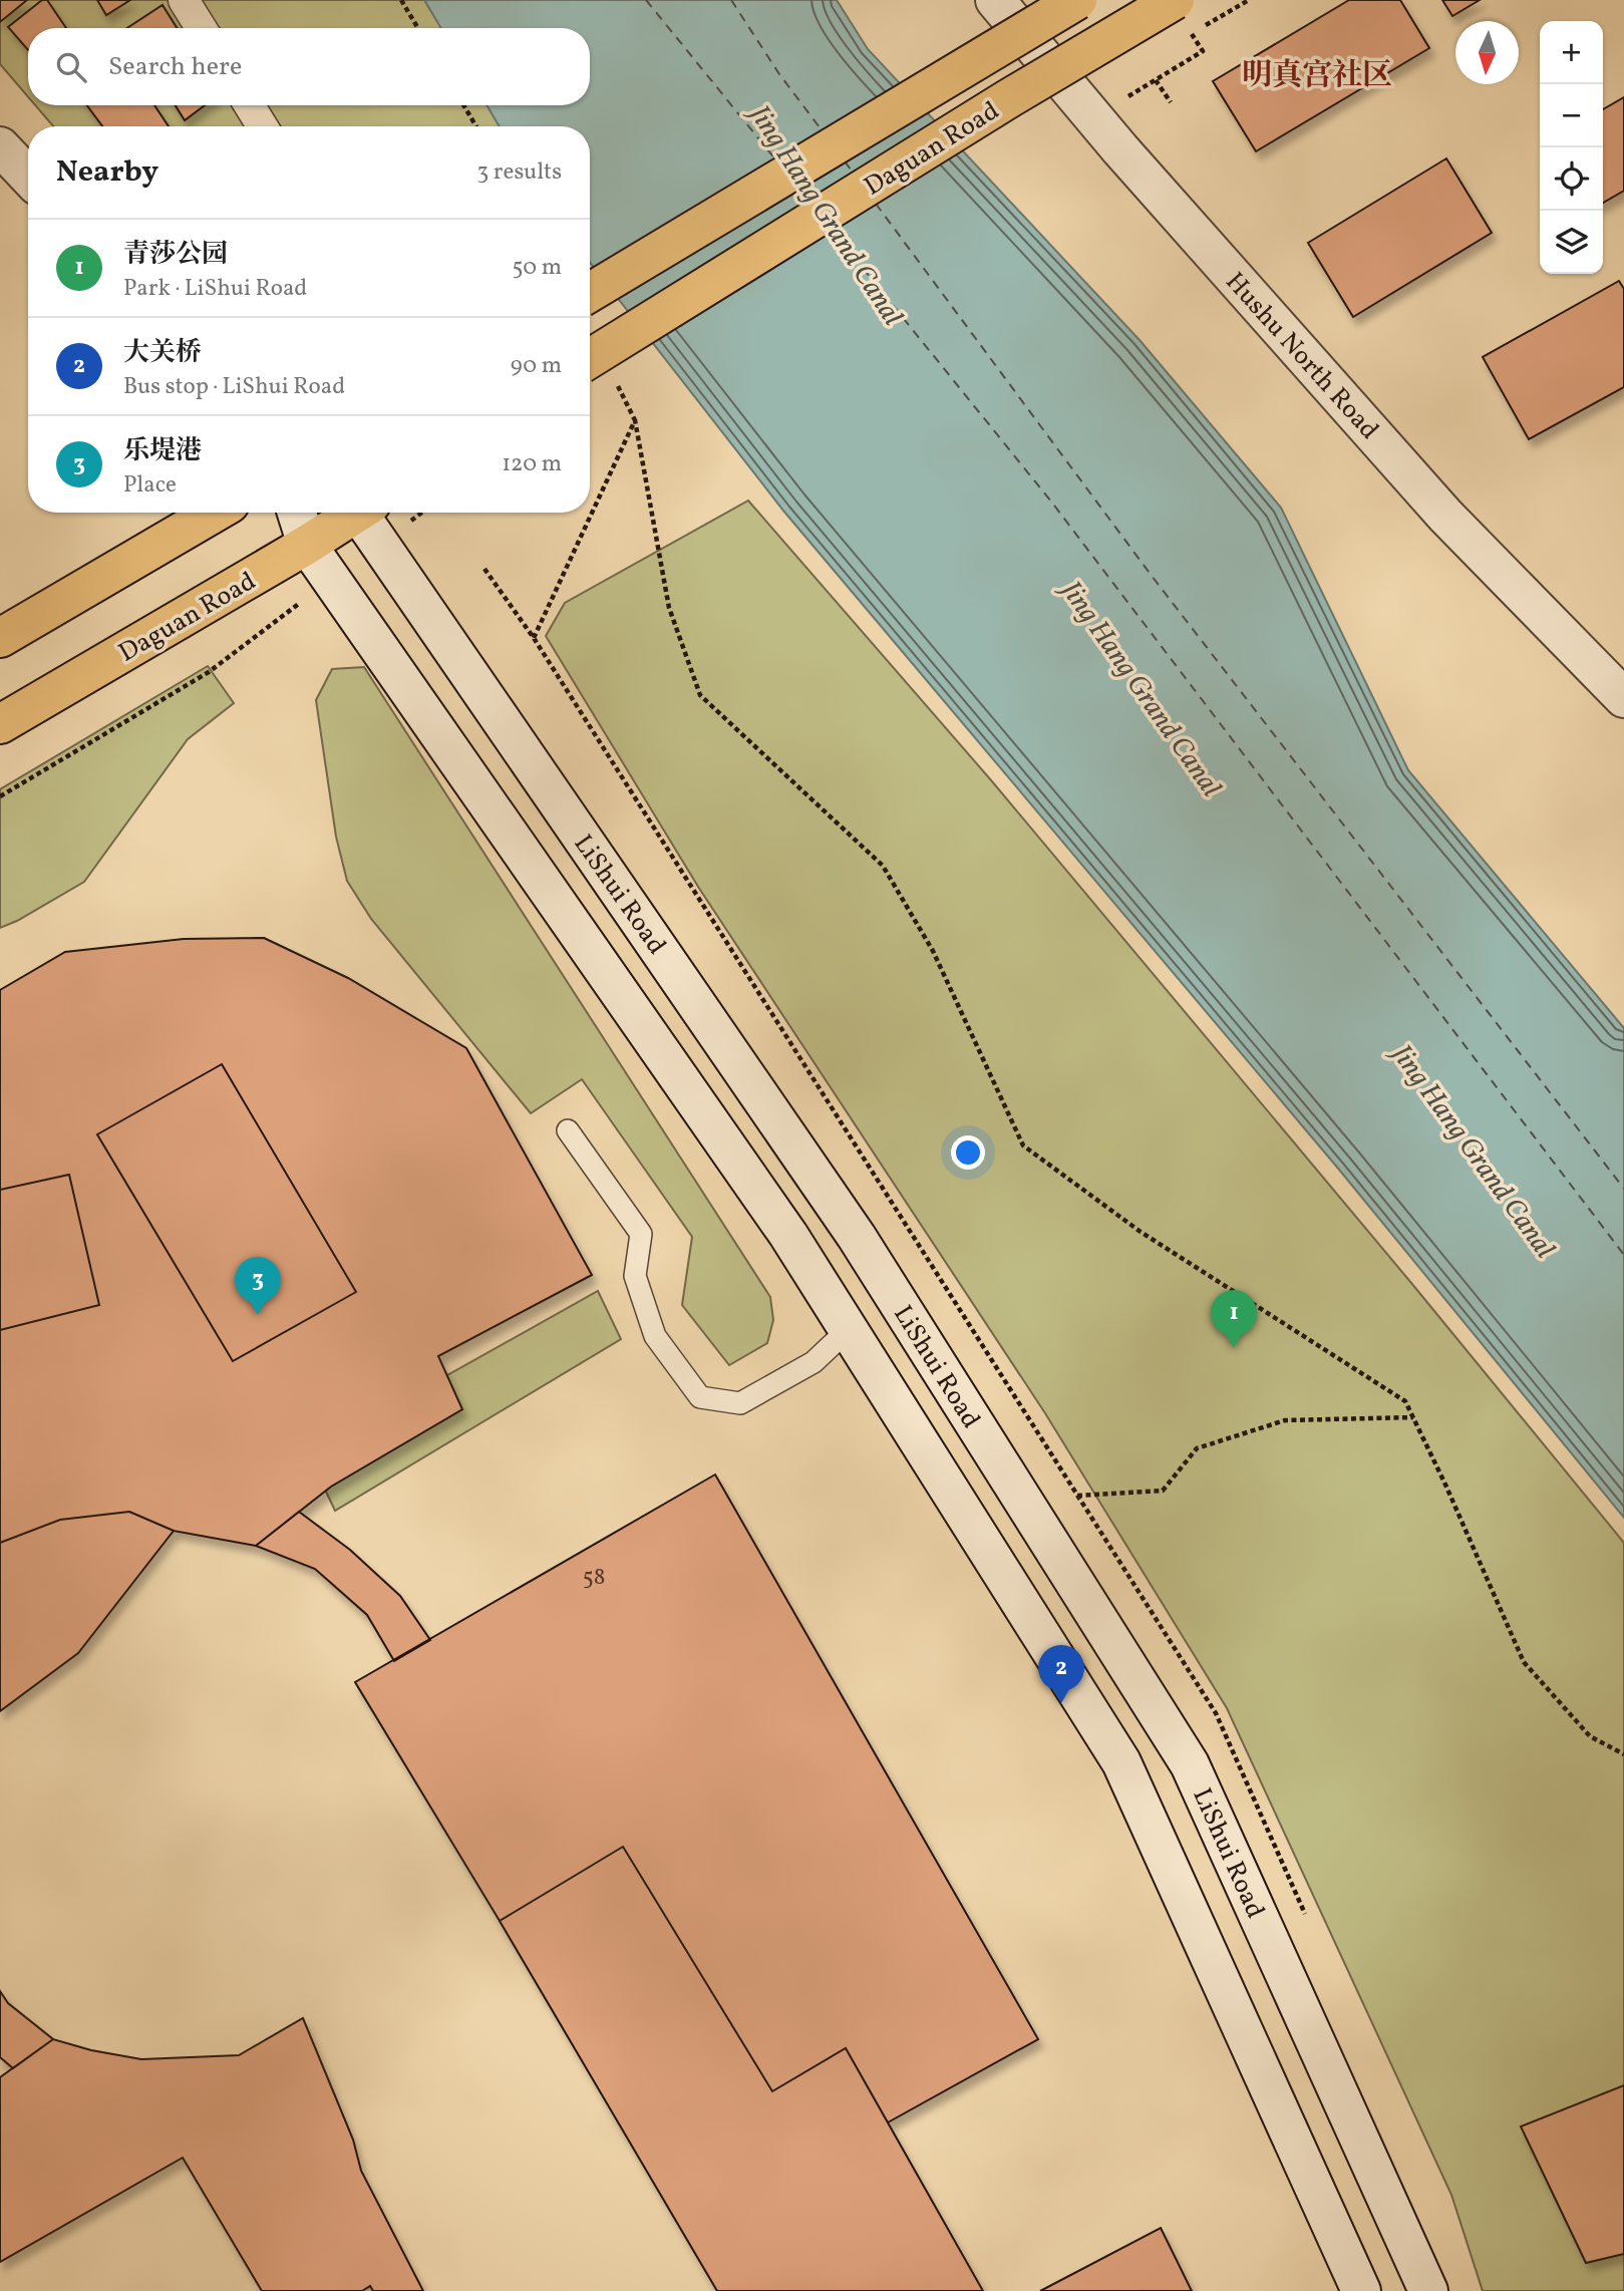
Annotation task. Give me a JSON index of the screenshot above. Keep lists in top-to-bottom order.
{
  "streets": {
    "main road": ["Daguan Road", "Hushu North Road", "LiShui Road"]
  },
  "districts": ["明真宫社区"],
  "water": ["Jing Hang Grand Canal"],
  "house_numbers": ["58"],
  "north": "bottom",
  "page": {
    "map_buttons": ["+", "−"],
    "search": "Search here",
    "heading": ["Nearby", "3 results"],
    "list": [
      {
        "mark": "1",
        "name": "青莎公园",
        "note": "Park · LiShui Road",
        "value": "50 m"
      },
      {
        "mark": "2",
        "name": "大关桥",
        "note": "Bus stop · LiShui Road",
        "value": "90 m"
      },
      {
        "mark": "3",
        "name": "乐堤港",
        "note": "Place",
        "value": "120 m"
      }
    ],
    "pins": ["3", "1", "2"]
  }
}
